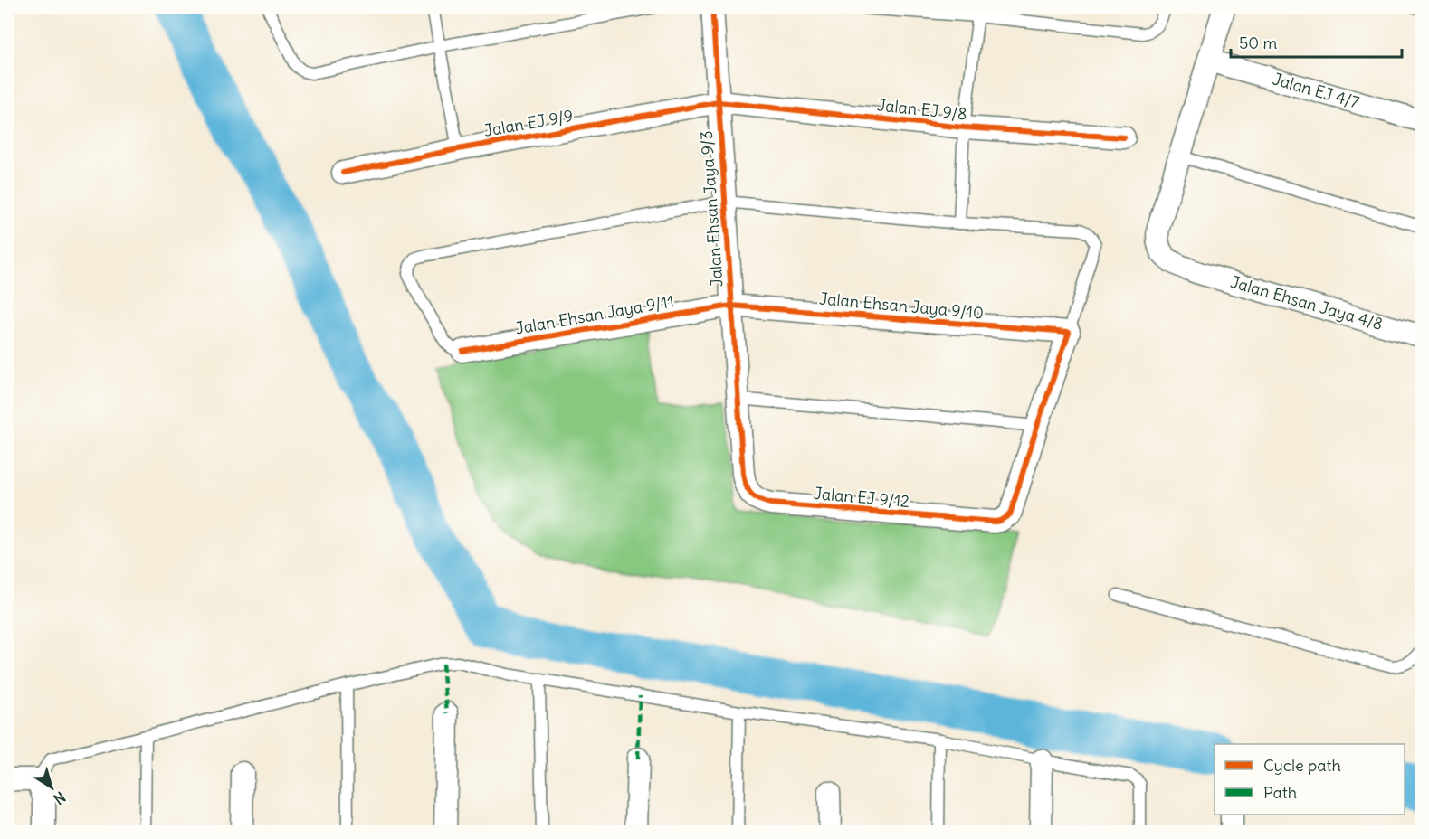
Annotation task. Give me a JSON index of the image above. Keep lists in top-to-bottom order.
{
  "streets": {
    "street": [
      "Jalan EJ 4/7",
      "Jalan EJ 9/8",
      "Jalan EJ 9/9",
      "Jalan Ehsan Jaya 9/3",
      "Jalan Ehsan Jaya 4/8",
      "Jalan Ehsan Jaya 9/10",
      "Jalan Ehsan Jaya 9/11",
      "Jalan EJ 9/12"
    ]
  },
  "crossings": [
    ["Jalan EJ 4/7", "Jalan Ehsan Jaya 4/8"],
    ["Jalan EJ 9/8", "Jalan EJ 9/9"],
    ["Jalan EJ 9/8", "Jalan Ehsan Jaya 9/3"],
    ["Jalan EJ 9/9", "Jalan Ehsan Jaya 9/3"],
    ["Jalan Ehsan Jaya 9/3", "Jalan Ehsan Jaya 9/10"],
    ["Jalan Ehsan Jaya 9/3", "Jalan Ehsan Jaya 9/11"],
    ["Jalan Ehsan Jaya 9/3", "Jalan EJ 9/12"],
    ["Jalan Ehsan Jaya 9/10", "Jalan Ehsan Jaya 9/11"]
  ],
  "legend": ["Cycle path", "Path"],
  "scale_bar": "50 m",
  "north": "bottom right"
}
